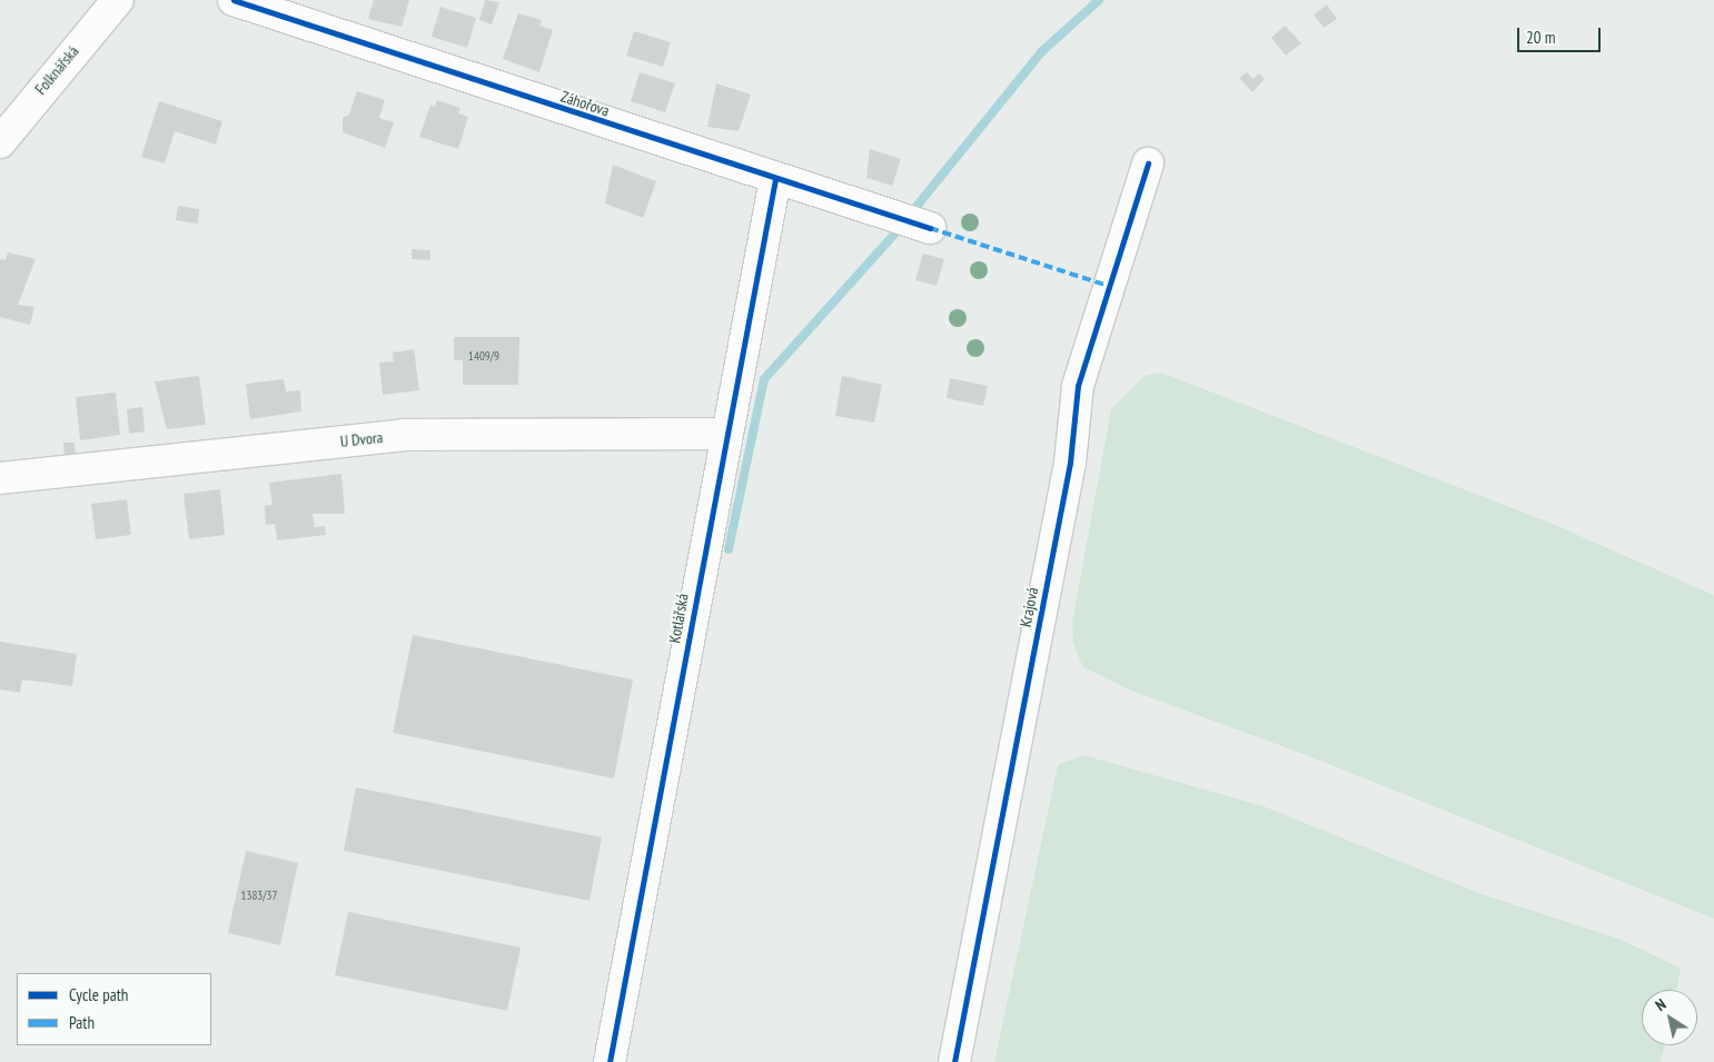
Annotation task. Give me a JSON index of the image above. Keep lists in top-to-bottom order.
{
  "streets": {
    "street": [
      "Folknářská",
      "Záhořova",
      "U Dvora",
      "Krajová",
      "Kotlářská"
    ]
  },
  "crossings": [
    ["Záhořova", "Kotlářská"],
    ["U Dvora", "Kotlářská"]
  ],
  "house_numbers": ["1409/9", "1383/37"],
  "legend": ["Cycle path", "Path"],
  "scale_bar": "20 m",
  "north": "top left"
}
